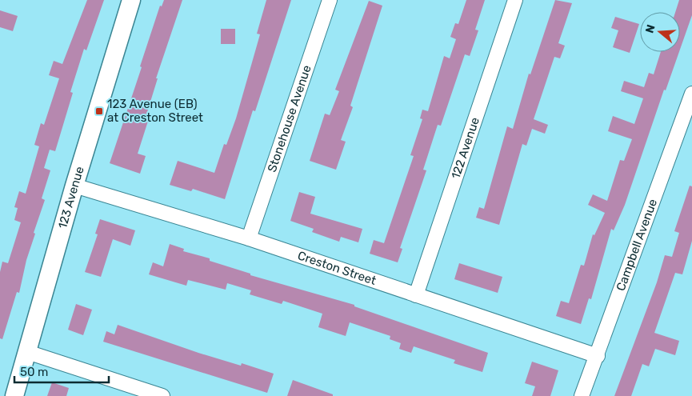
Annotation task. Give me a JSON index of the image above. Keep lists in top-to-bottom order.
{
  "streets": {
    "street": [
      "Stonehouse Avenue",
      "122 Avenue",
      "123 Avenue",
      "Campbell Avenue",
      "Creston Street"
    ]
  },
  "crossings": [
    ["Stonehouse Avenue", "Creston Street"],
    ["122 Avenue", "Creston Street"],
    ["123 Avenue", "Creston Street"],
    ["Campbell Avenue", "Creston Street"]
  ],
  "places": {
    "transit": ["123 Avenue (EB) at Creston Street"]
  },
  "scale_bar": "50 m",
  "north": "left"
}
